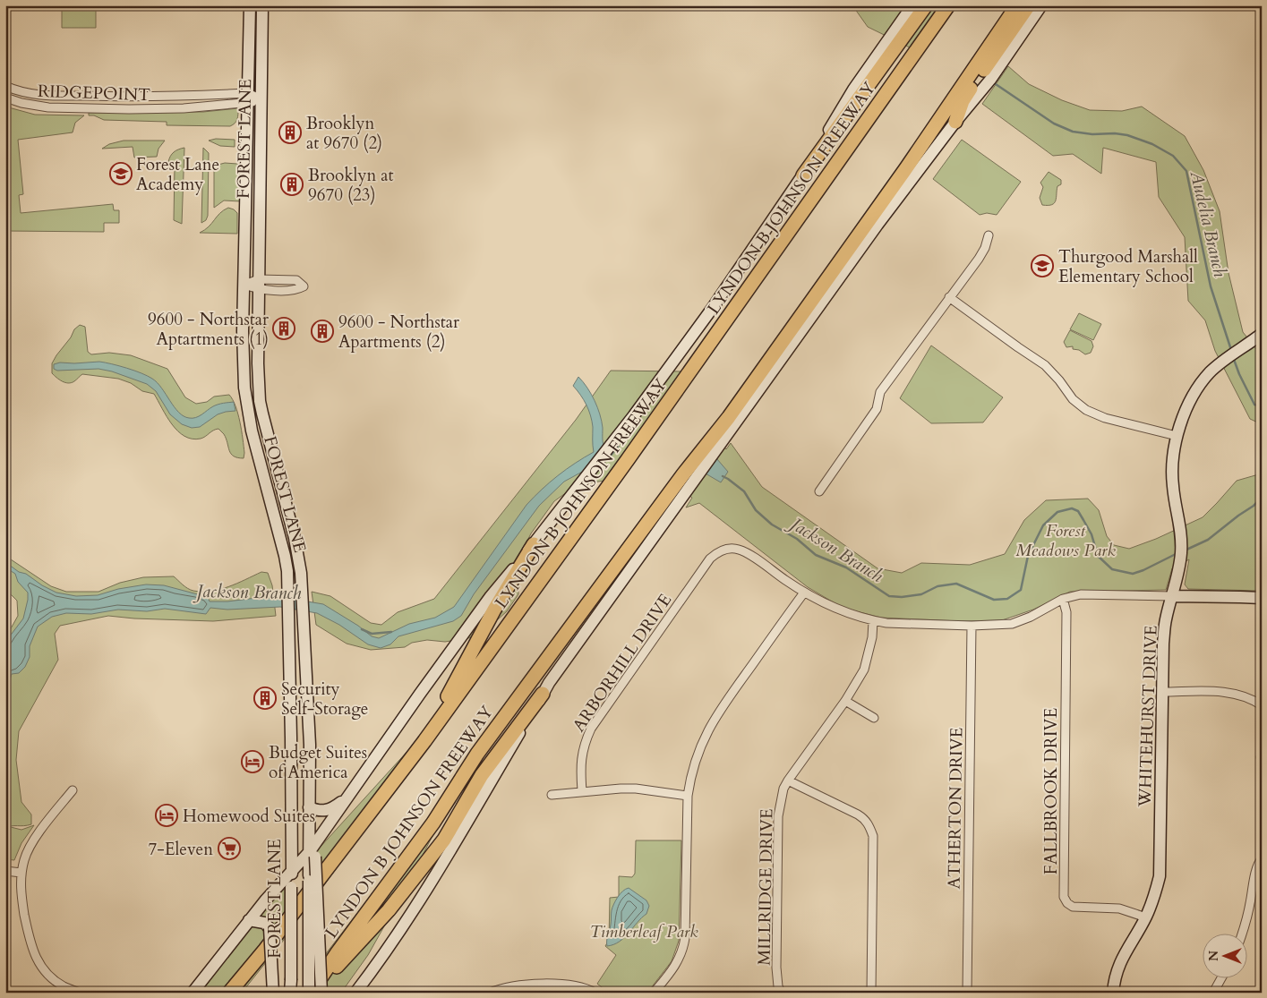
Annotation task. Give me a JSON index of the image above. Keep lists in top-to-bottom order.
{
  "streets": {
    "highway": ["LYNDON B JOHNSON FREEWAY"],
    "main road": ["FOREST LANE", "WHITEHURST DRIVE"],
    "street": [
      "RIDGEPOINT",
      "ARBORHILL DRIVE",
      "FALLBROOK DRIVE",
      "ATHERTON DRIVE",
      "MILLRIDGE DRIVE"
    ]
  },
  "crossings": [
    ["RIDGEPOINT", "FOREST LANE"],
    ["FOREST LANE", "LYNDON B JOHNSON FREEWAY"],
    ["WHITEHURST DRIVE", "FALLBROOK DRIVE"]
  ],
  "water": ["Audelia Branch", "Jackson Branch"],
  "parks": ["Forest Meadows Park", "Timberleaf Park"],
  "places": {
    "building": [
      "Brooklyn at 9670 (2)",
      "Brooklyn at 9670 (23)",
      "9600 - Northstar Aptartments (1)",
      "9600 - Northstar Apartments (2)",
      "Security Self-Storage"
    ],
    "school or university": ["Forest Lane Academy", "Thurgood Marshall Elementary School"],
    "hotel": ["Budget Suites of America", "Homewood Suites"],
    "supermarket": ["7-Eleven"]
  },
  "north": "left"
}
